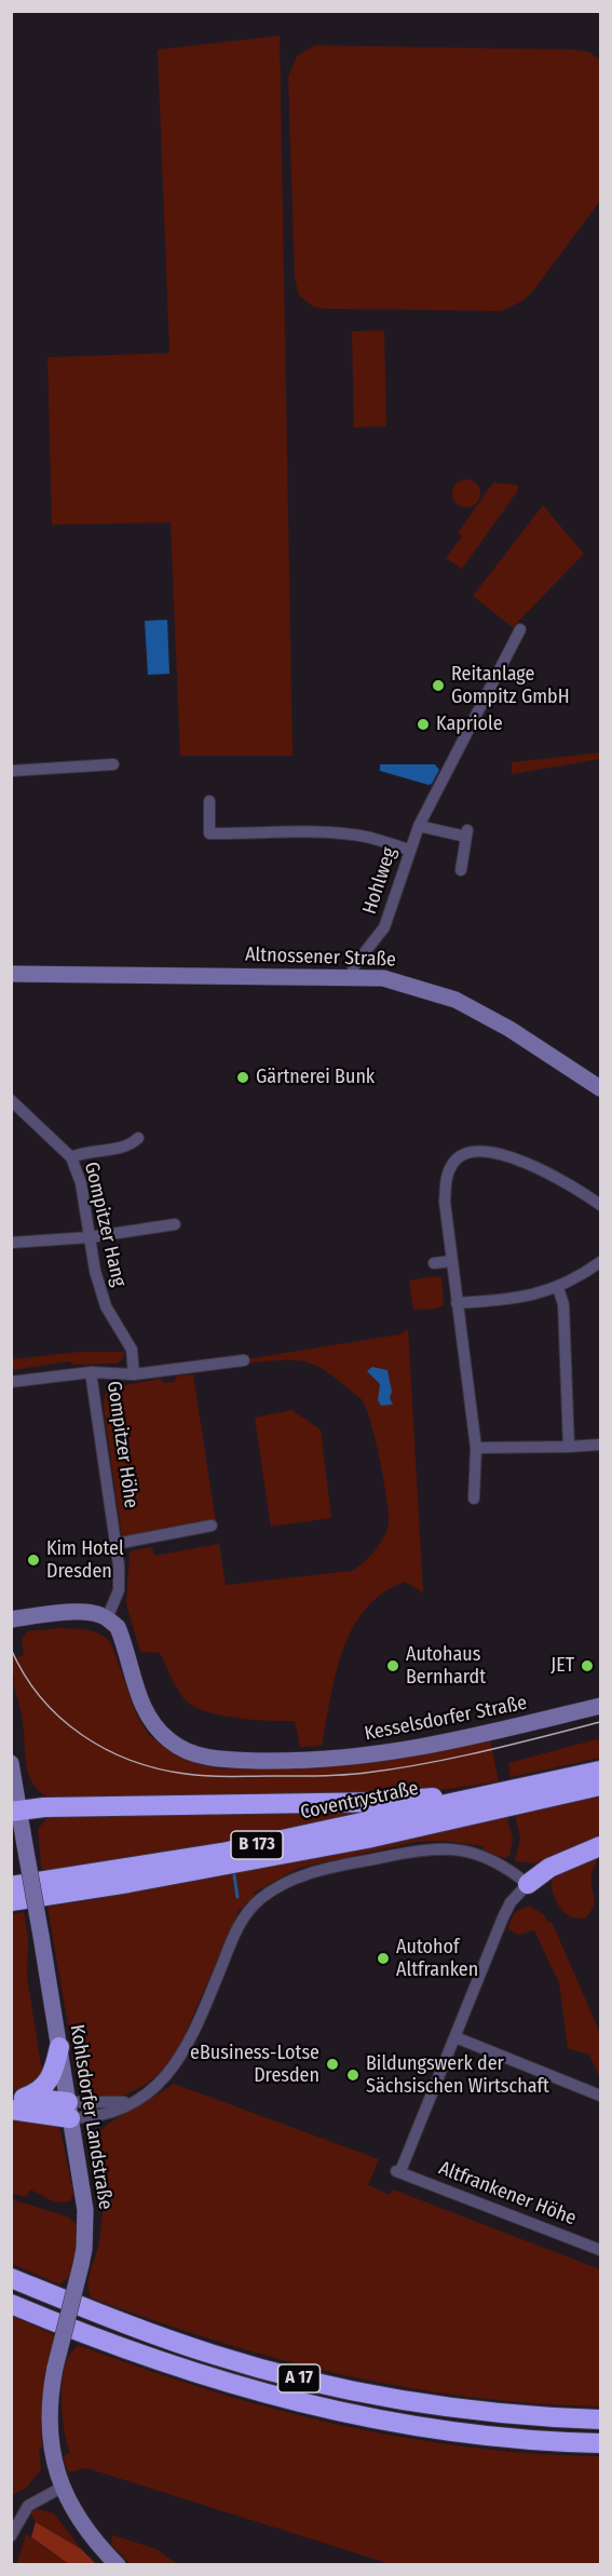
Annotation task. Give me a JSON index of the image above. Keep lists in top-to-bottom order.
{
  "streets": {
    "highway": ["Coventrystraße", "B 173", "A 17"],
    "street": [
      "Hohlweg",
      "Altnossener Straße",
      "Gompitzer Hang",
      "Gompitzer Höhe",
      "Kesselsdorfer Straße",
      "Kohlsdorfer Landstraße",
      "Altfrankener Höhe"
    ]
  },
  "crossings": [
    ["Hohlweg", "Altnossener Straße"],
    ["Gompitzer Höhe", "Kesselsdorfer Straße"]
  ],
  "places": [
    "Reitanlage Gompitz GmbH",
    "Kapriole",
    "Gärtnerei Bunk",
    "Kim Hotel Dresden",
    "Autohaus Bernhardt",
    "JET",
    "Autohof Altfranken",
    "eBusiness-Lotse Dresden",
    "Bildungswerk der Sächsischen Wirtschaft"
  ]
}
